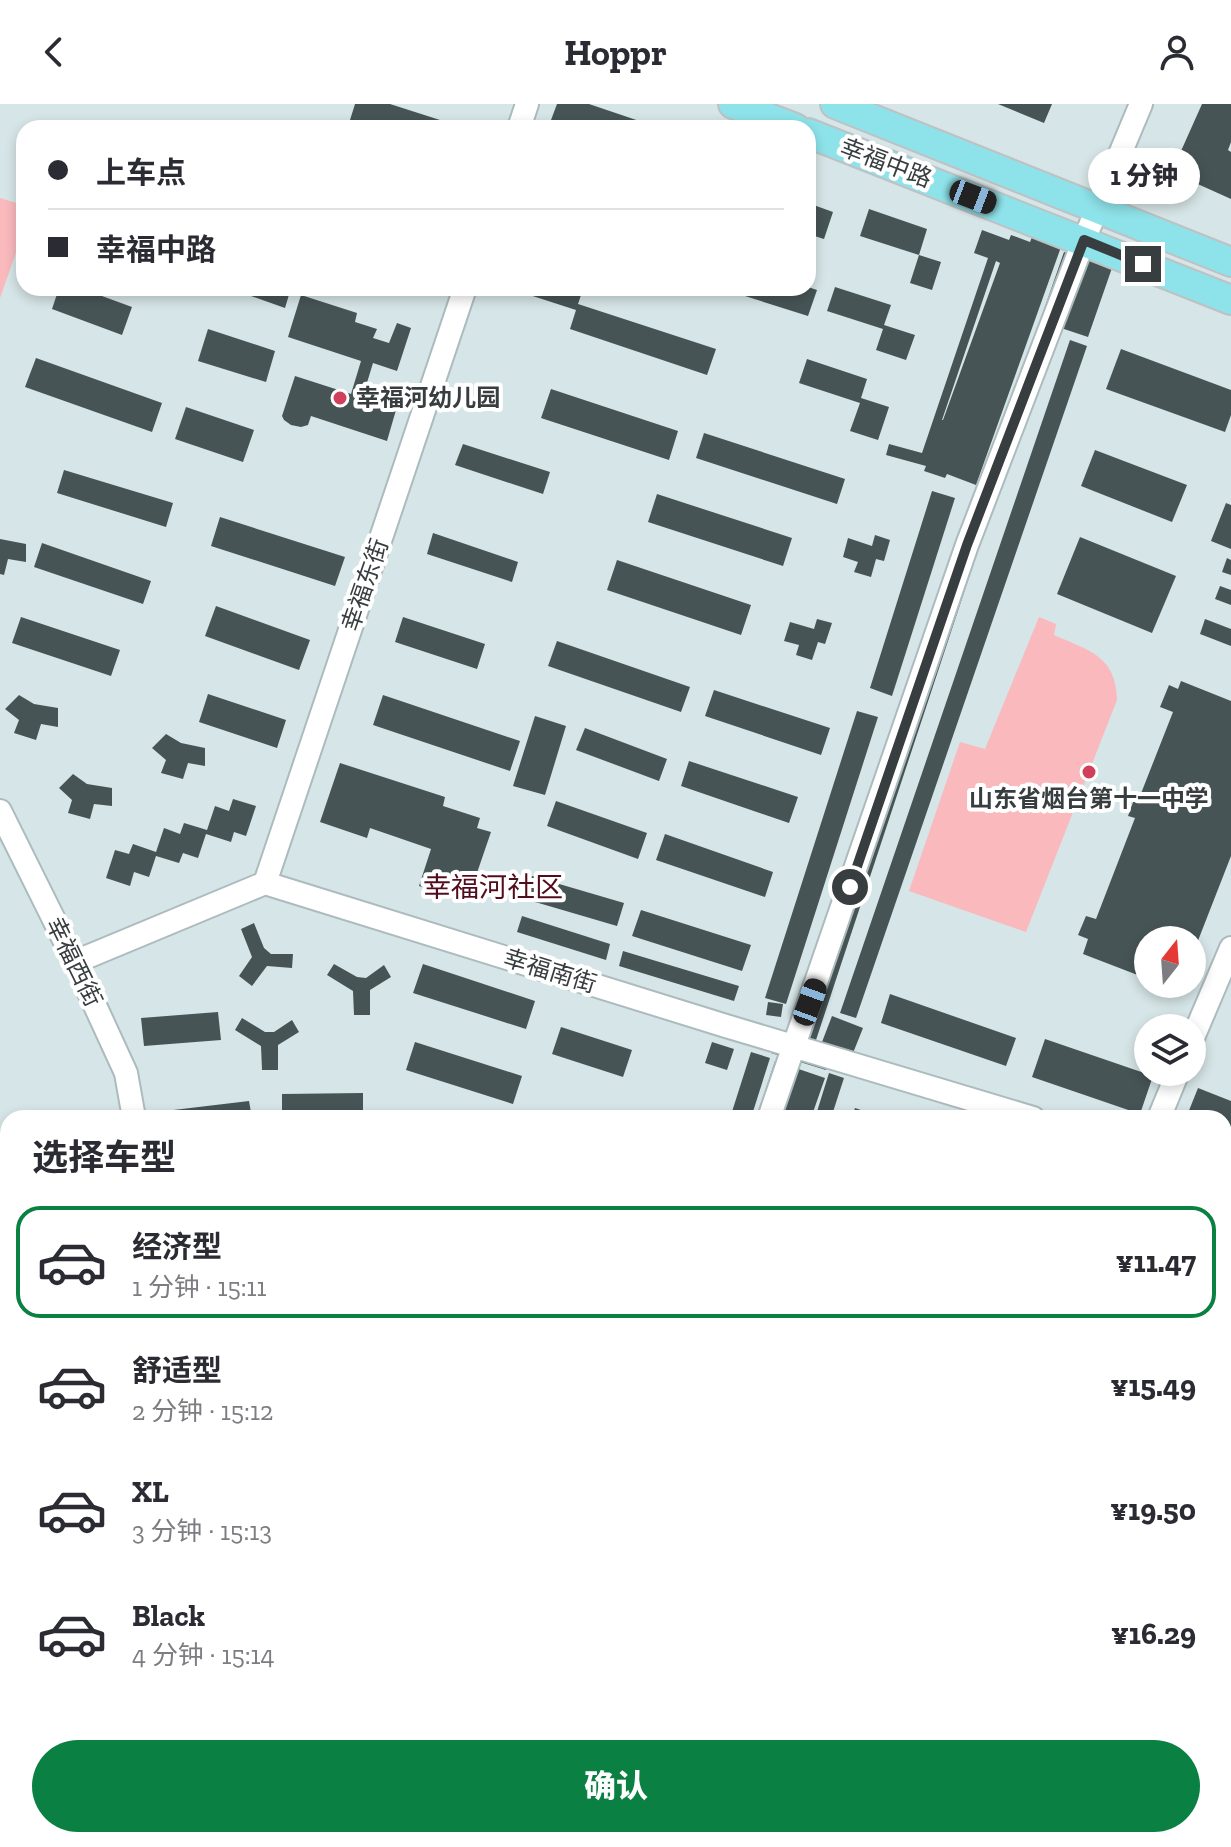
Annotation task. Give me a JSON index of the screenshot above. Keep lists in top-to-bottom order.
{
  "streets": {
    "main road": ["幸福中路"],
    "street": ["幸福东街", "幸福西街", "幸福南街"]
  },
  "crossings": [
    ["幸福东街", "幸福南街"]
  ],
  "districts": ["幸福河社区"],
  "places": ["幸福河幼儿园", "山东省烟台第十一中学"],
  "north": "top",
  "page": {
    "header": "Hoppr",
    "banner": ["上车点", "幸福中路"],
    "bubble": "1 分钟",
    "heading": "选择车型",
    "list": [
      {
        "name": "经济型",
        "note": "1 分钟 · 15:11",
        "value": "¥11.47"
      },
      {
        "name": "舒适型",
        "note": "2 分钟 · 15:12",
        "value": "¥15.49"
      },
      {
        "name": "XL",
        "note": "3 分钟 · 15:13",
        "value": "¥19.50"
      },
      {
        "name": "Black",
        "note": "4 分钟 · 15:14",
        "value": "¥16.29"
      }
    ],
    "buttons": "确认"
  }
}
